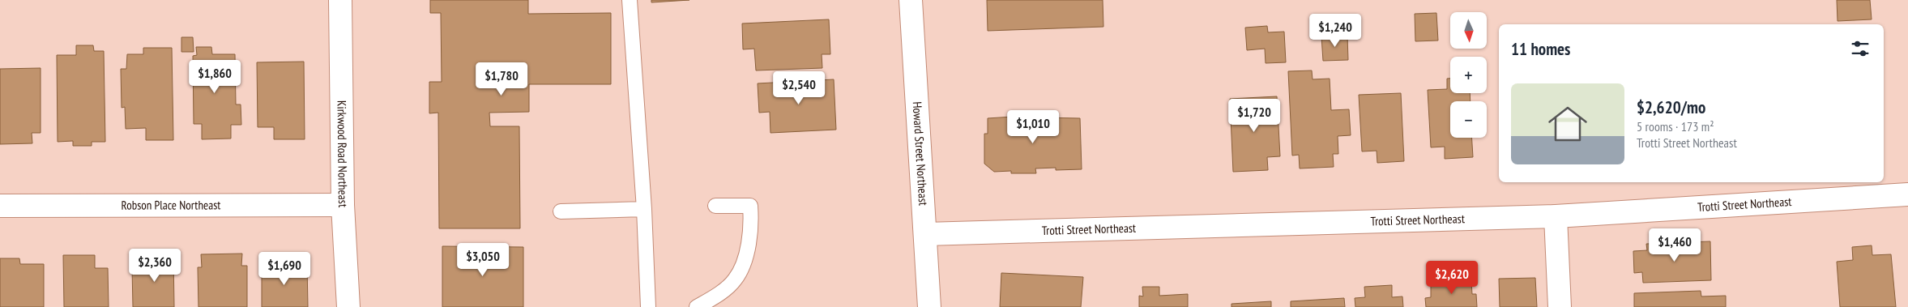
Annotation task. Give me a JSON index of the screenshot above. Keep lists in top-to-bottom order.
{
  "streets": {
    "street": [
      "Howard Street Northeast",
      "Kirkwood Road Northeast",
      "Trotti Street Northeast",
      "Robson Place Northeast"
    ]
  },
  "crossings": [
    ["Howard Street Northeast", "Trotti Street Northeast"],
    ["Kirkwood Road Northeast", "Robson Place Northeast"]
  ],
  "north": "bottom",
  "page": {
    "map_buttons": ["+", "−"],
    "price": [
      "$1,240",
      "$1,860",
      "$1,780",
      "$2,540",
      "$1,720",
      "$1,010",
      "$1,460",
      "$3,050",
      "$2,360",
      "$1,690",
      "$2,620"
    ],
    "heading": "11 homes",
    "list": [
      {
        "name": "$2,620/mo",
        "note": "5 rooms · 173 m² · Trotti Street Northeast"
      }
    ]
  }
}
